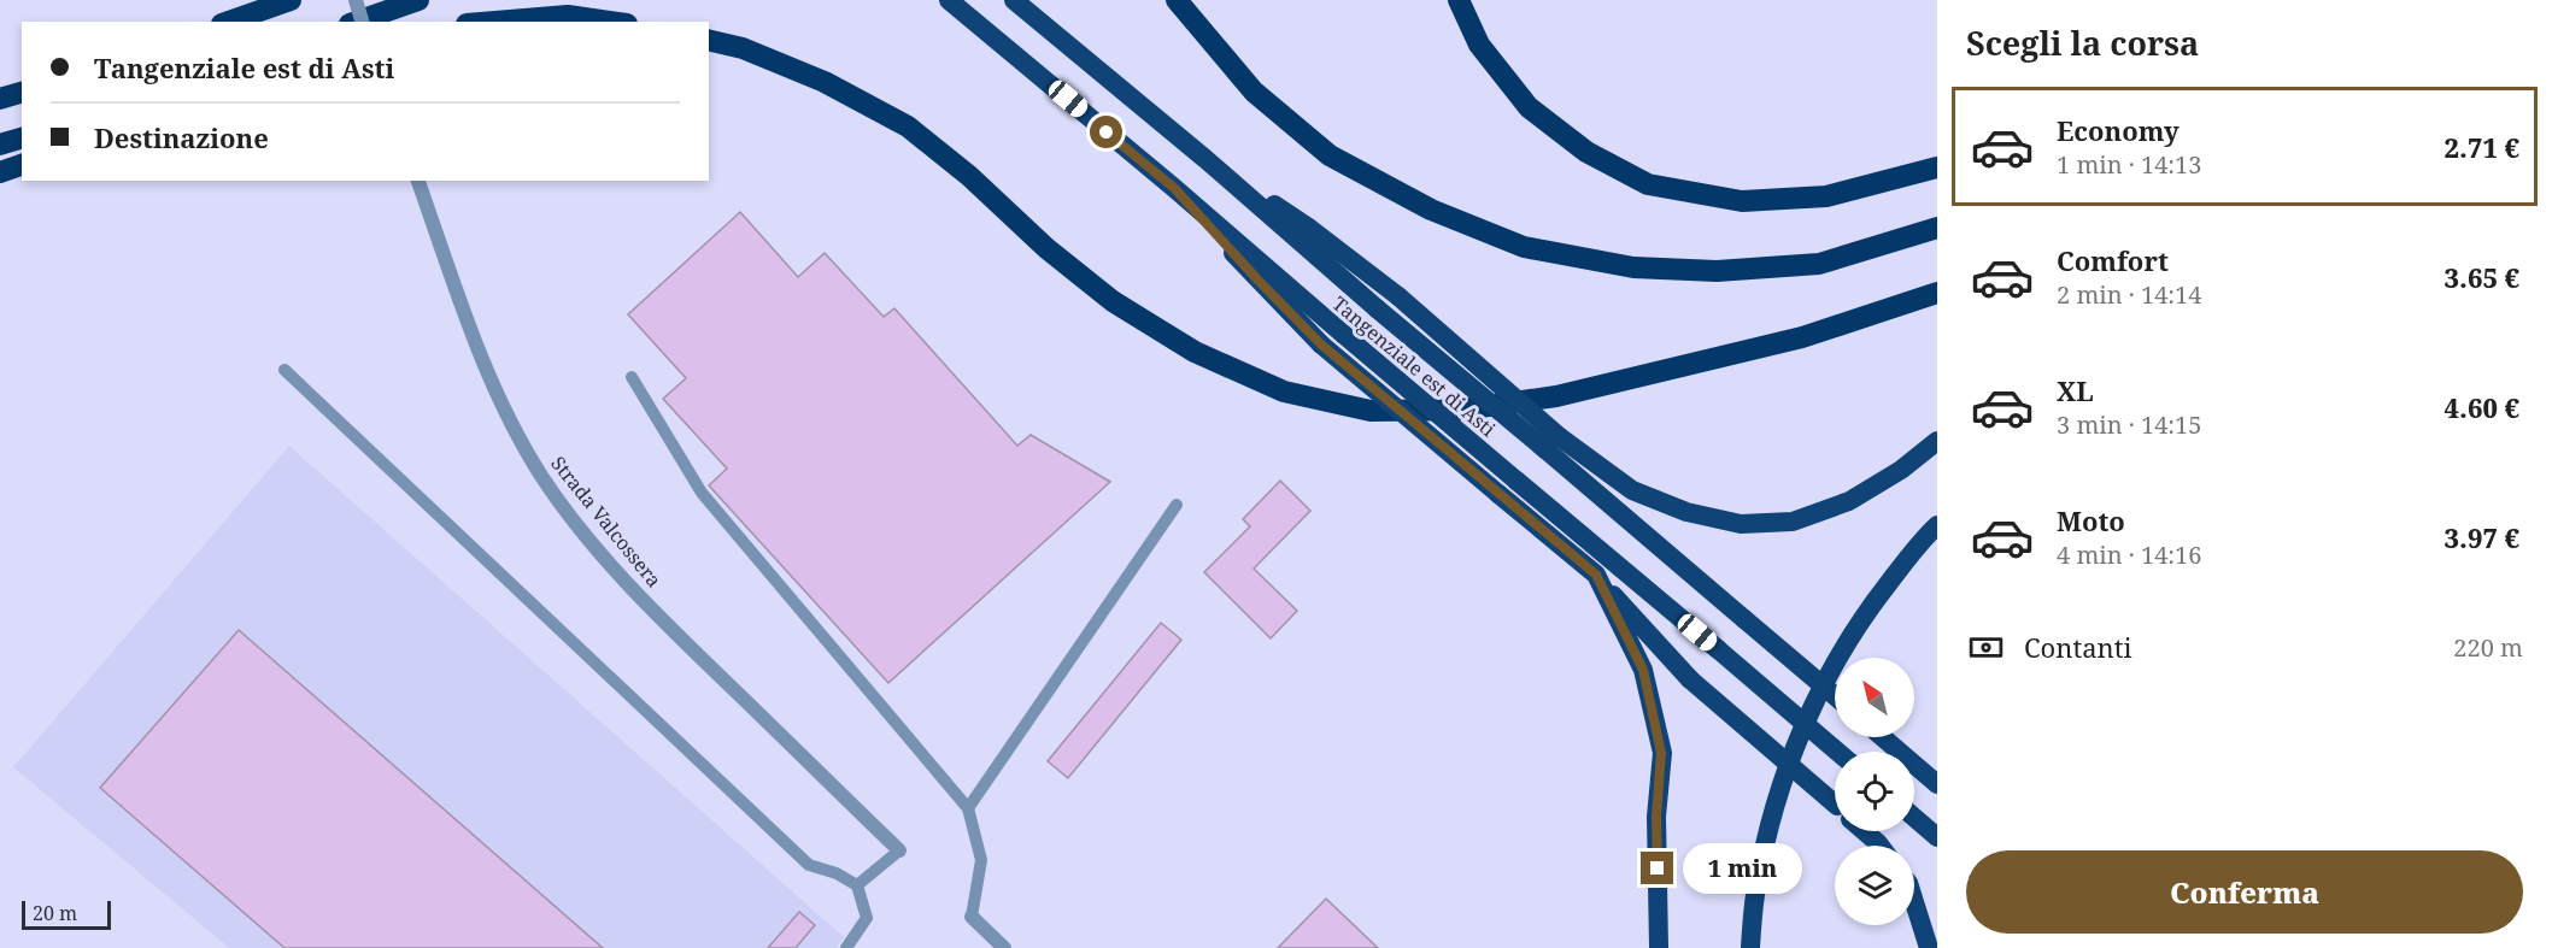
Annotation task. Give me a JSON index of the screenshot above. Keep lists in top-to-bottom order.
{
  "streets": {
    "highway": ["Tangenziale est di Asti"],
    "street": ["Strada Valcossera"]
  },
  "scale_bar": "20 m",
  "north": "top left",
  "page": {
    "heading": "Scegli la corsa",
    "banner": ["Tangenziale est di Asti", "Destinazione"],
    "list": [
      {
        "name": "Economy",
        "note": "1 min · 14:13",
        "value": "2.71 €"
      },
      {
        "name": "Comfort",
        "note": "2 min · 14:14",
        "value": "3.65 €"
      },
      {
        "name": "XL",
        "note": "3 min · 14:15",
        "value": "4.60 €"
      },
      {
        "name": "Moto",
        "note": "4 min · 14:16",
        "value": "3.97 €"
      }
    ],
    "pay": ["Contanti", "220 m"],
    "buttons": "Conferma",
    "bubble": "1 min",
    "scale": "20 m"
  }
}
